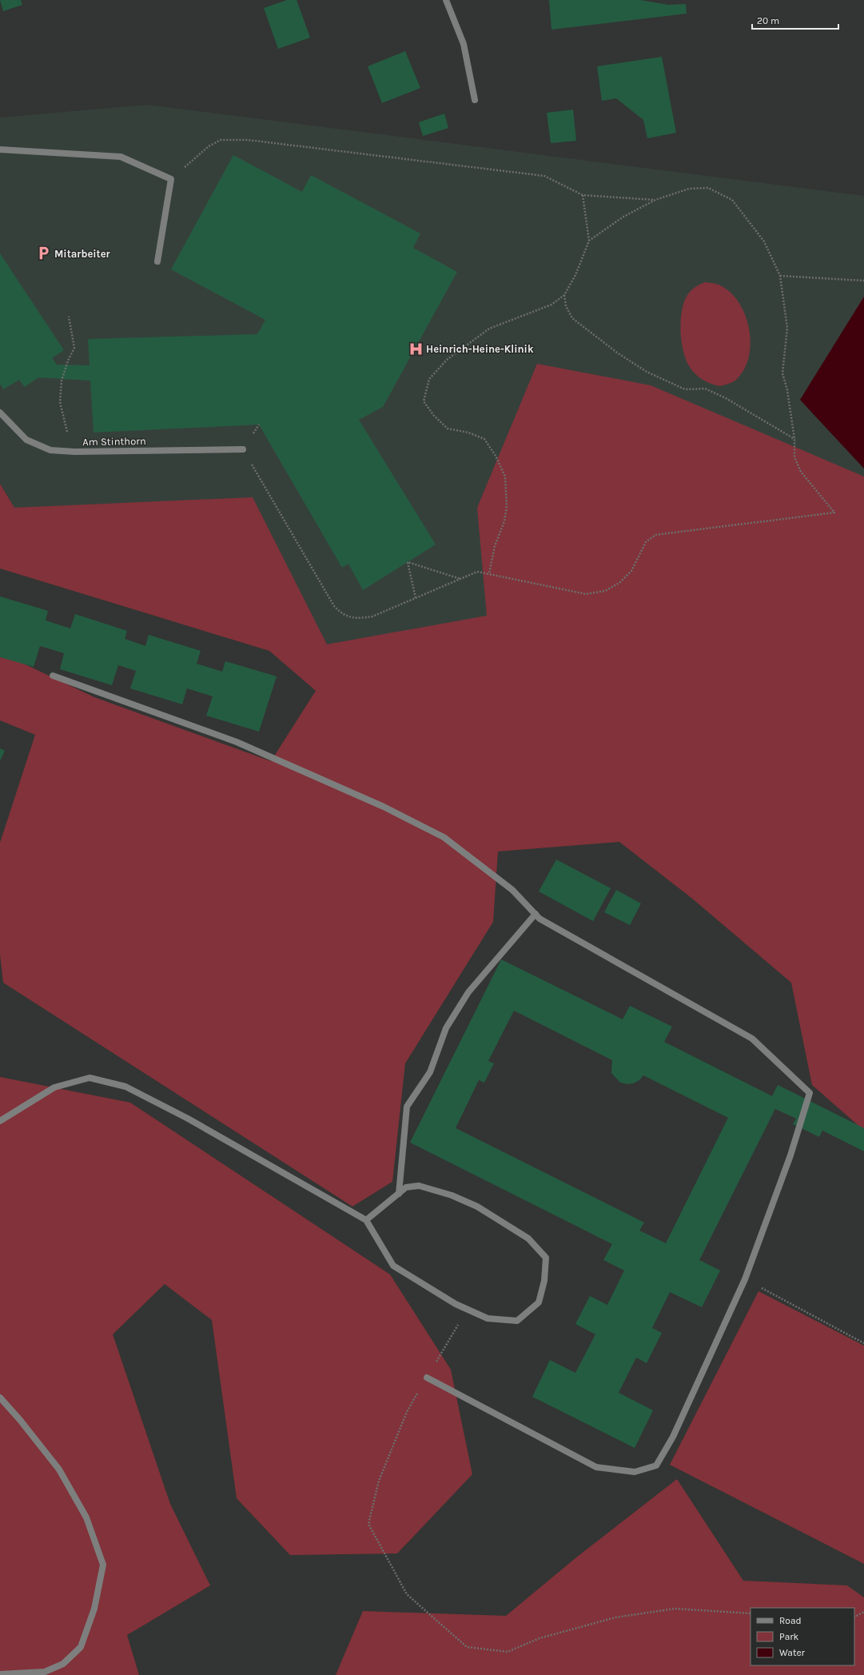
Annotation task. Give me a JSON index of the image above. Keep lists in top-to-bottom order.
{
  "streets": {
    "street": ["Am Stinthorn"]
  },
  "places": {
    "parking": ["Mitarbeiter"],
    "hospital": ["Heinrich-Heine-Klinik"]
  },
  "legend": ["Road", "Park", "Water"],
  "scale_bar": "20 m"
}
